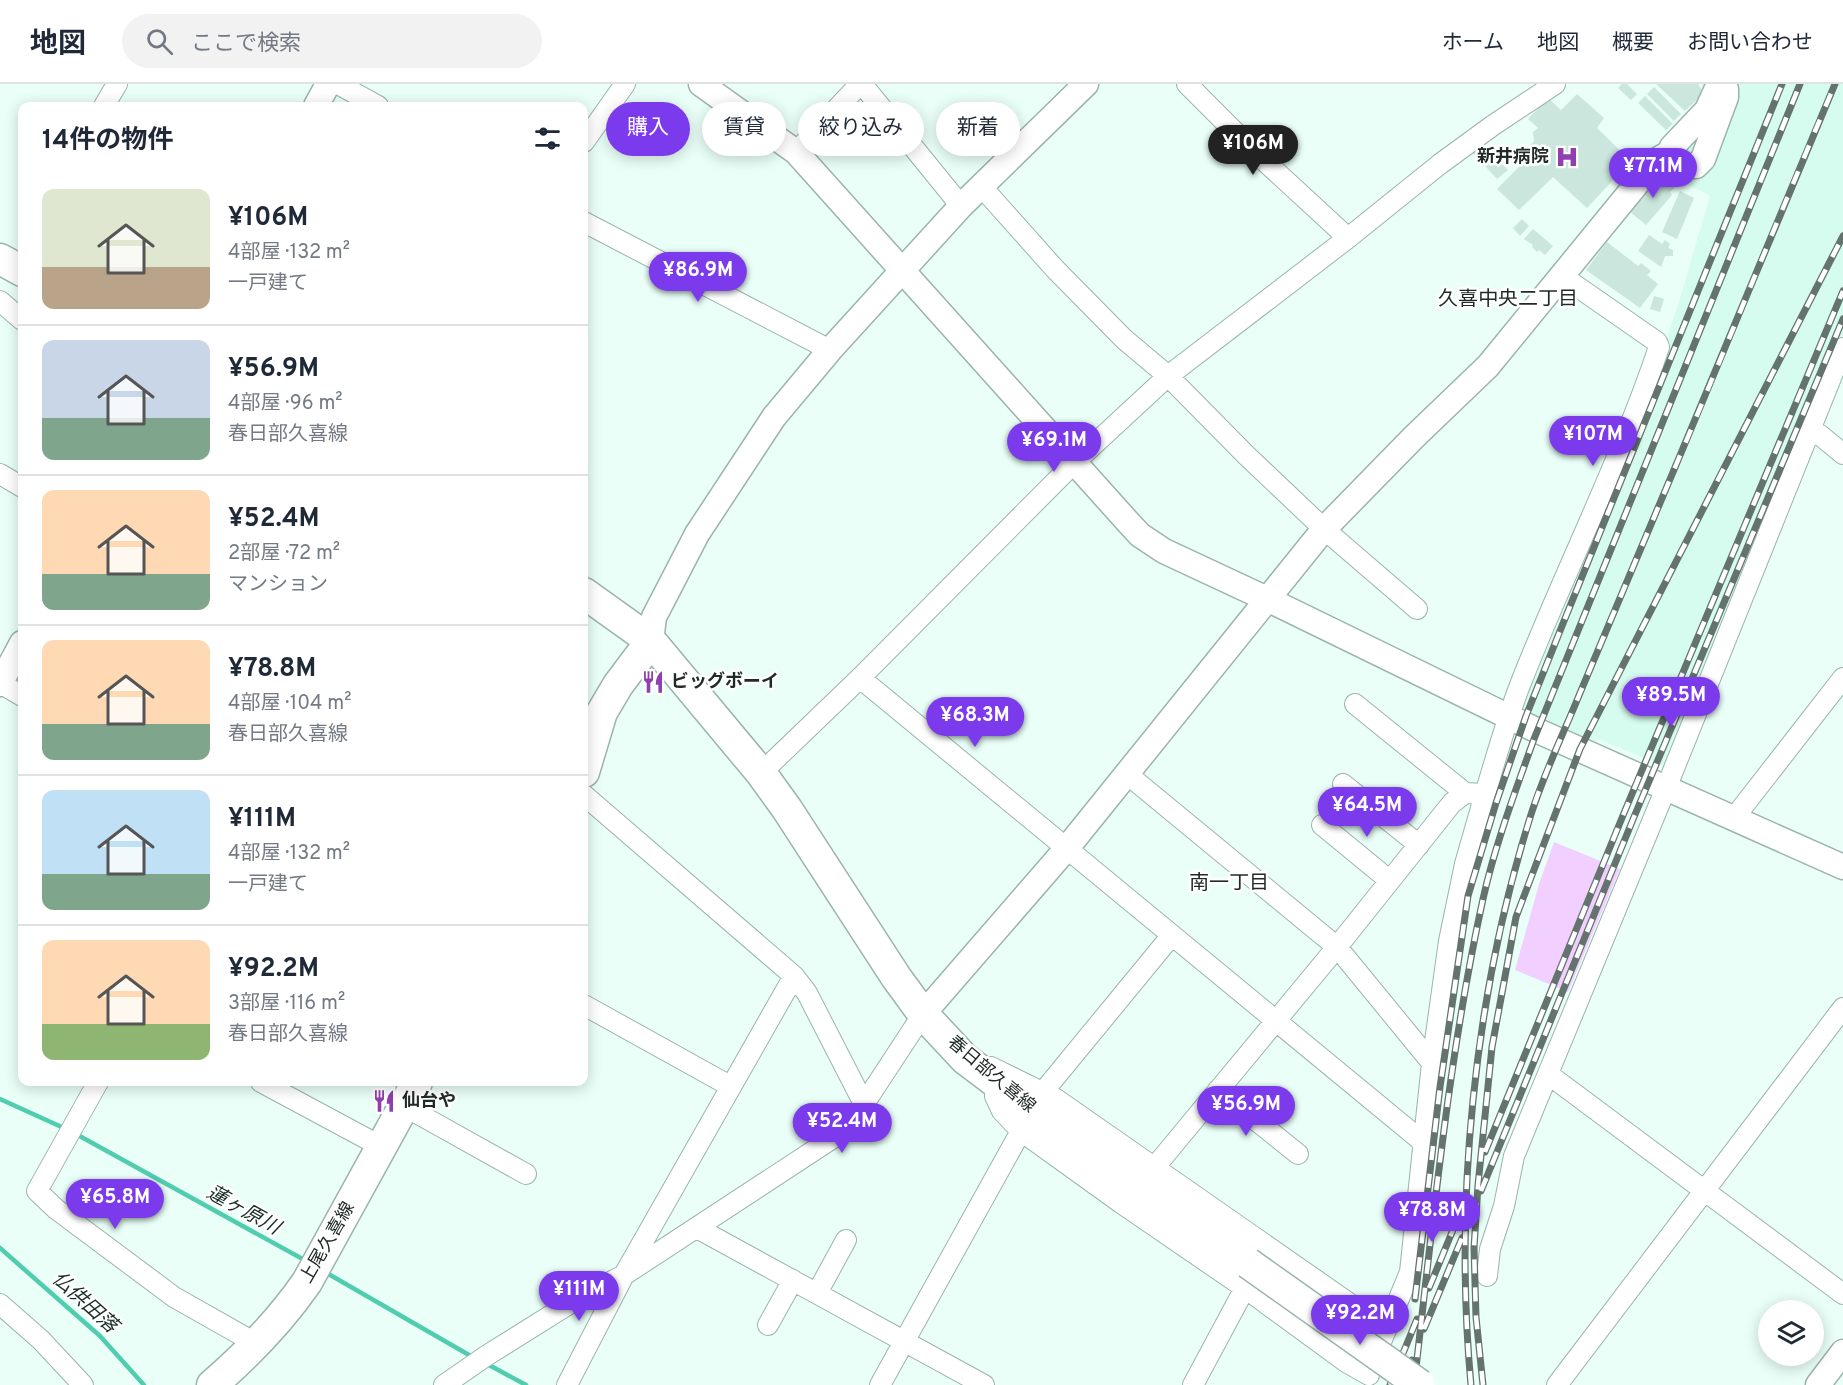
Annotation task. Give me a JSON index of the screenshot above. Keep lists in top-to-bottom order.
{
  "streets": {
    "main road": ["春日部久喜線", "上尾久喜線"]
  },
  "districts": ["久喜中央二丁目", "南一丁目"],
  "water": ["蓮ヶ原川", "仏供田落"],
  "places": {
    "hospital": ["新井病院"],
    "restaurant": ["ビッグボーイ", "仙台や"]
  },
  "page": {
    "header": "地図",
    "search": "ここで検索",
    "nav": [
      "ホーム",
      "地図",
      "概要",
      "お問い合わせ"
    ],
    "chip": [
      "購入",
      "賃貸",
      "絞り込み",
      "新着"
    ],
    "heading": "14件の物件",
    "price": [
      "¥106M",
      "¥77.1M",
      "¥86.9M",
      "¥107M",
      "¥69.1M",
      "¥89.5M",
      "¥68.3M",
      "¥64.5M",
      "¥56.9M",
      "¥52.4M",
      "¥65.8M",
      "¥78.8M",
      "¥111M",
      "¥92.2M"
    ],
    "list": [
      {
        "name": "¥106M",
        "note": "4部屋 · 132 m² · 一戸建て"
      },
      {
        "name": "¥56.9M",
        "note": "4部屋 · 96 m² · 春日部久喜線"
      },
      {
        "name": "¥52.4M",
        "note": "2部屋 · 72 m² · マンション"
      },
      {
        "name": "¥78.8M",
        "note": "4部屋 · 104 m² · 春日部久喜線"
      },
      {
        "name": "¥111M",
        "note": "4部屋 · 132 m² · 一戸建て"
      },
      {
        "name": "¥92.2M",
        "note": "3部屋 · 116 m² · 春日部久喜線"
      }
    ]
  }
}
